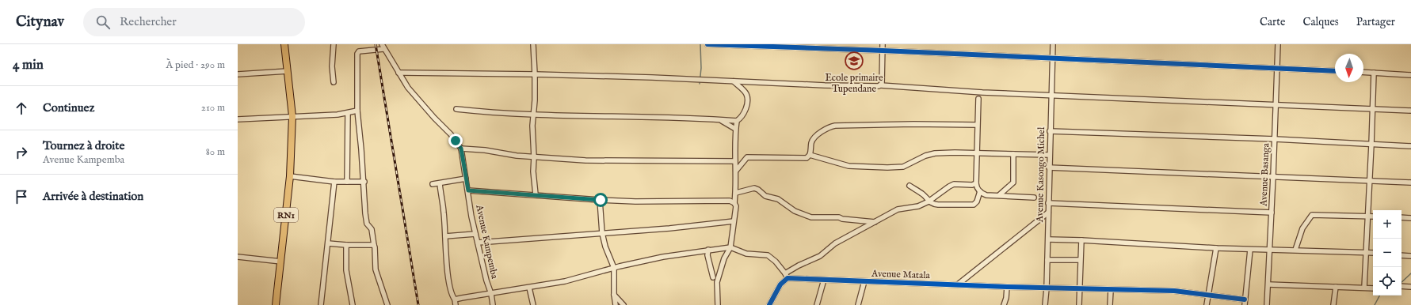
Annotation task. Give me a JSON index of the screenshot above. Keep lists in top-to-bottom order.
{
  "streets": {
    "highway": ["RN1"],
    "street": [
      "Avenue Kasongo Michel",
      "Avenue Basanga",
      "Avenue Kampemba",
      "Avenue Matala"
    ]
  },
  "crossings": [
    ["Avenue Kasongo Michel", "Avenue Matala"]
  ],
  "places": {
    "school or university": ["Ecole primaire Tupendane"]
  },
  "north": "bottom",
  "page": {
    "header": "Citynav",
    "search": "Rechercher",
    "nav": ["Carte", "Calques", "Partager"],
    "heading": ["4 min", "À pied · 290 m"],
    "list": [
      ["Continuez", "210 m"],
      ["Tournez à droite", "Avenue Kampemba", "80 m"],
      "Arrivée à destination"
    ],
    "map_buttons": ["+", "−"]
  }
}
